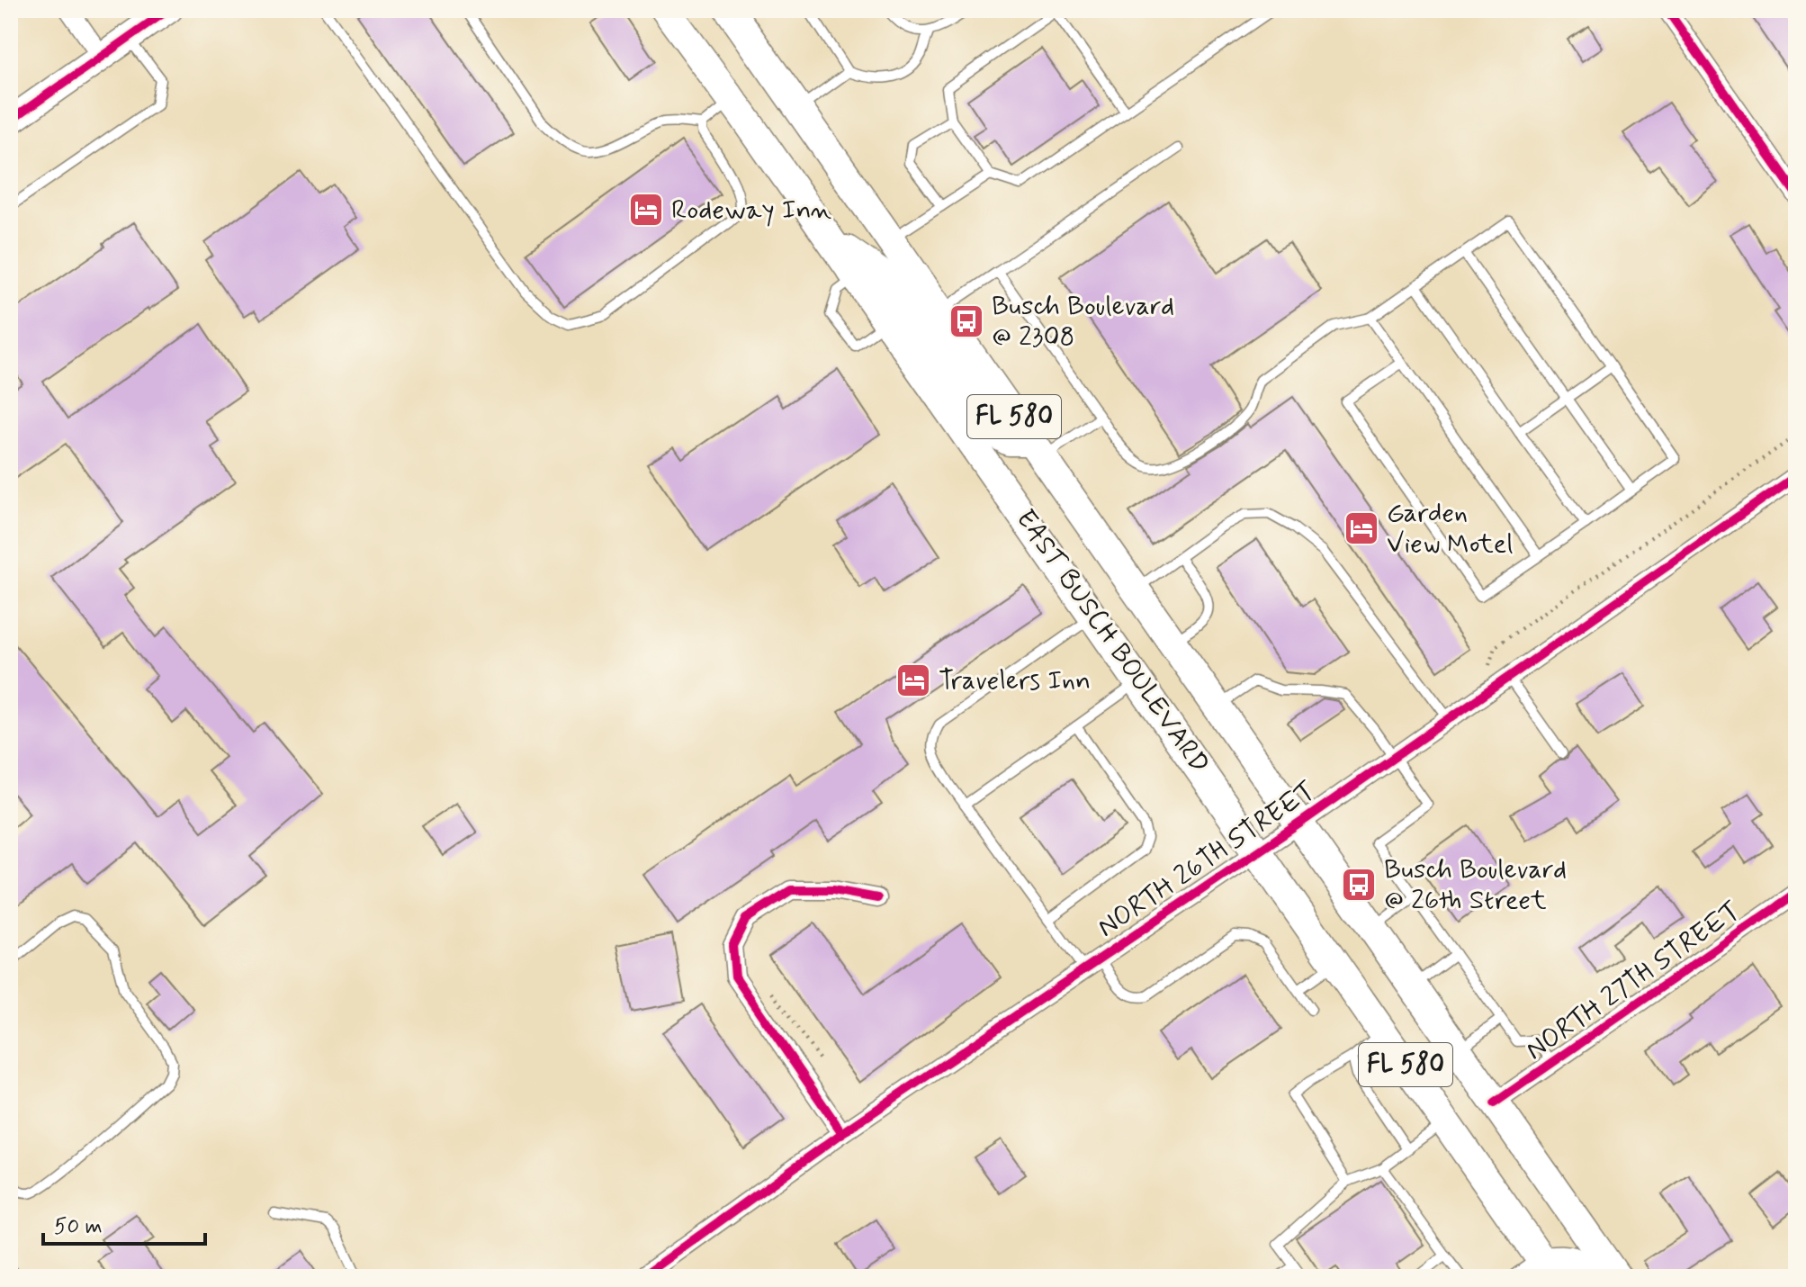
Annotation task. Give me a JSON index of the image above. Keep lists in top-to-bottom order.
{
  "streets": {
    "main road": ["FL 580", "EAST BUSCH BOULEVARD"],
    "street": ["NORTH 26TH STREET", "NORTH 27TH STREET"]
  },
  "crossings": [
    ["EAST BUSCH BOULEVARD", "NORTH 26TH STREET"],
    ["EAST BUSCH BOULEVARD", "NORTH 27TH STREET"]
  ],
  "places": {
    "hotel": ["Rodeway Inn", "Garden View Motel", "Travelers Inn"],
    "bus stop": ["Busch Boulevard @ 2308", "Busch Boulevard @ 26th Street"]
  },
  "scale_bar": "50 m"
}
